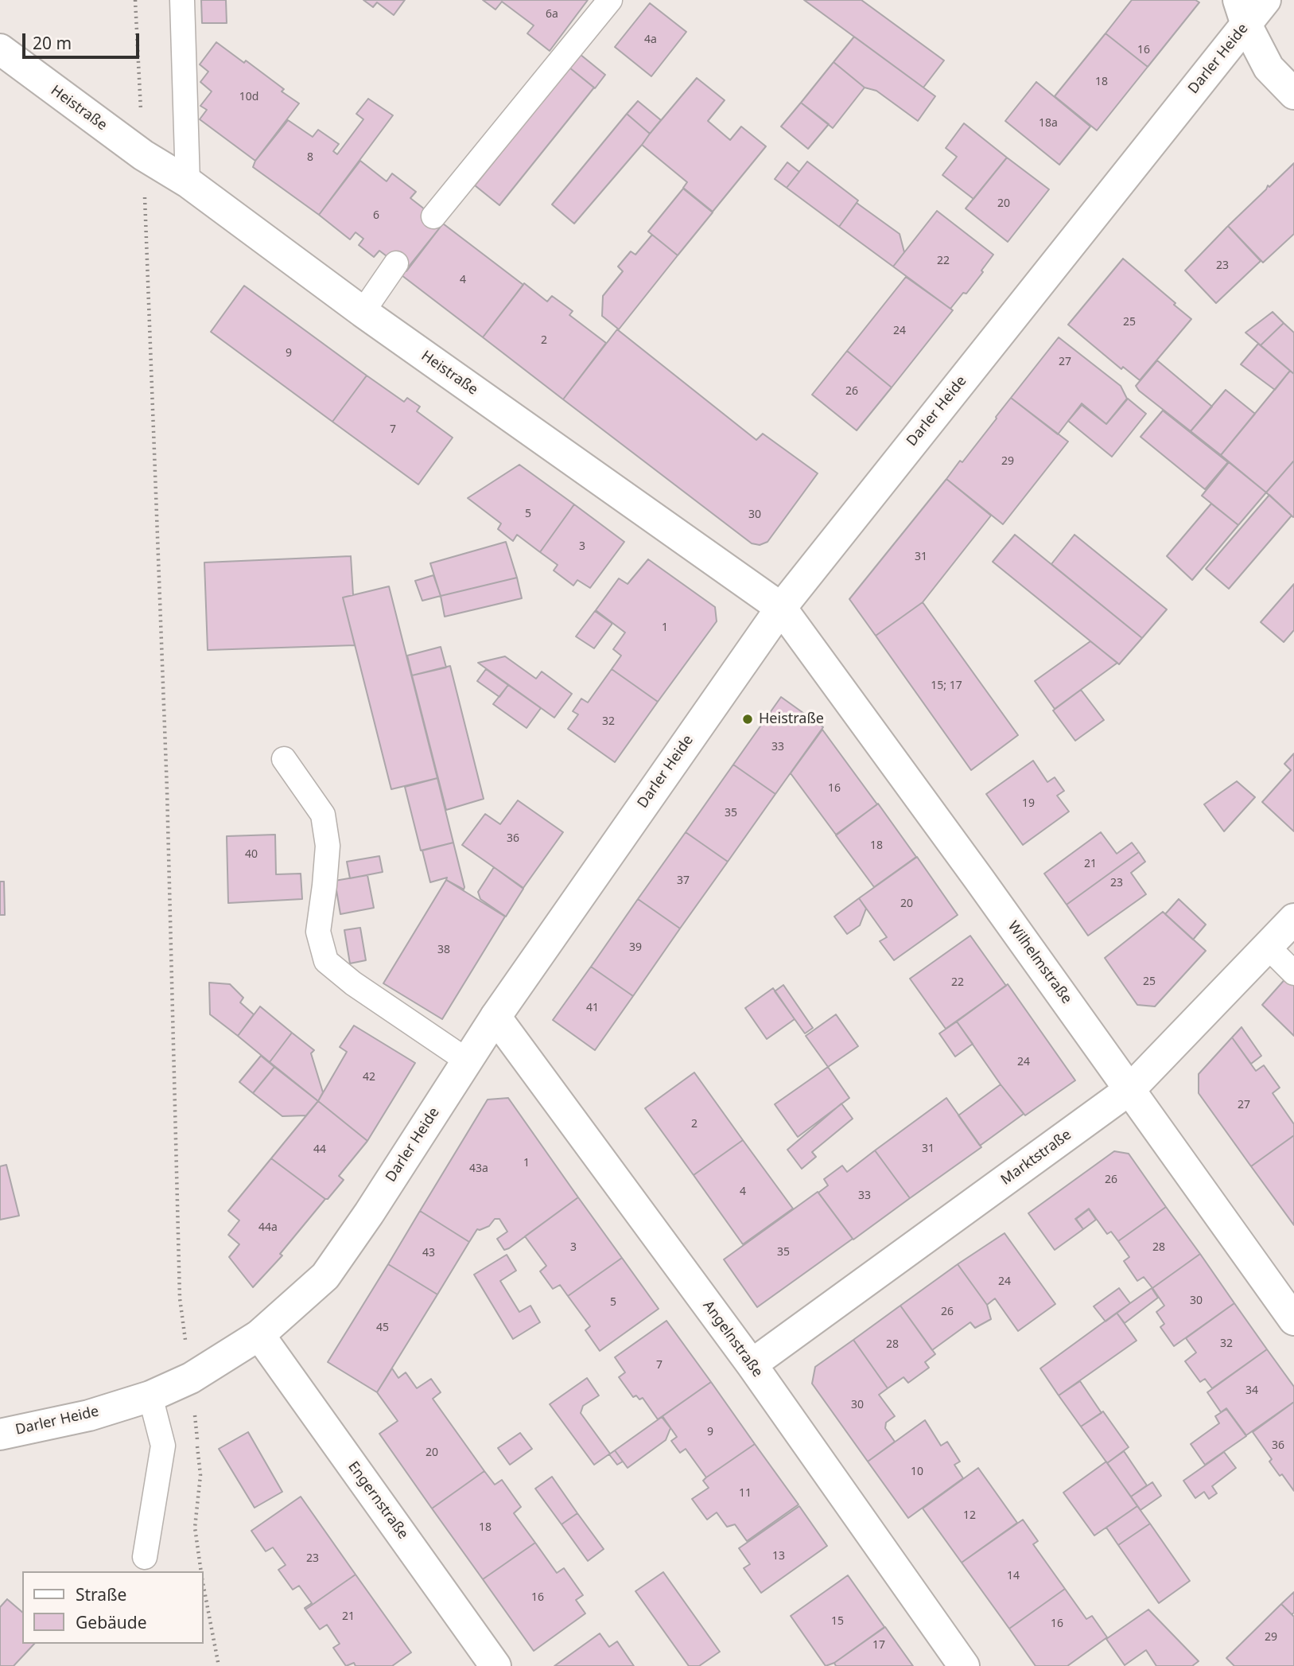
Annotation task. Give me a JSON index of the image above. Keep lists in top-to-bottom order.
{
  "streets": {
    "street": [
      "Darler Heide",
      "Heistraße",
      "Wilhelmstraße",
      "Marktstraße",
      "Angelnstraße",
      "Engernstraße"
    ]
  },
  "crossings": [
    ["Darler Heide", "Heistraße"],
    ["Darler Heide", "Wilhelmstraße"],
    ["Darler Heide", "Angelnstraße"],
    ["Darler Heide", "Engernstraße"],
    ["Heistraße", "Wilhelmstraße"],
    ["Wilhelmstraße", "Marktstraße"],
    ["Marktstraße", "Angelnstraße"]
  ],
  "places": ["Heistraße"],
  "house_numbers": [
    "6a",
    "4a",
    "16",
    "18",
    "10d",
    "18a",
    "8",
    "20",
    "6",
    "22",
    "23",
    "4",
    "25",
    "24",
    "2",
    "9",
    "27",
    "26",
    "7",
    "29",
    "5",
    "30",
    "3",
    "31",
    "1",
    "15; 17",
    "32",
    "33",
    "16",
    "19",
    "35",
    "36",
    "18",
    "40",
    "21",
    "37",
    "23",
    "20",
    "39",
    "38",
    "25",
    "22",
    "41",
    "24",
    "42",
    "27",
    "2",
    "31",
    "44",
    "1",
    "43a",
    "26",
    "4",
    "33",
    "44a",
    "3",
    "28",
    "35",
    "43",
    "24",
    "30",
    "5",
    "26",
    "45",
    "32",
    "28",
    "7",
    "34",
    "30",
    "9",
    "36",
    "20",
    "10",
    "11",
    "12",
    "18",
    "13",
    "23",
    "14",
    "16",
    "21",
    "15",
    "16",
    "29",
    "17"
  ],
  "legend": ["Straße", "Gebäude"],
  "scale_bar": "20 m"
}
